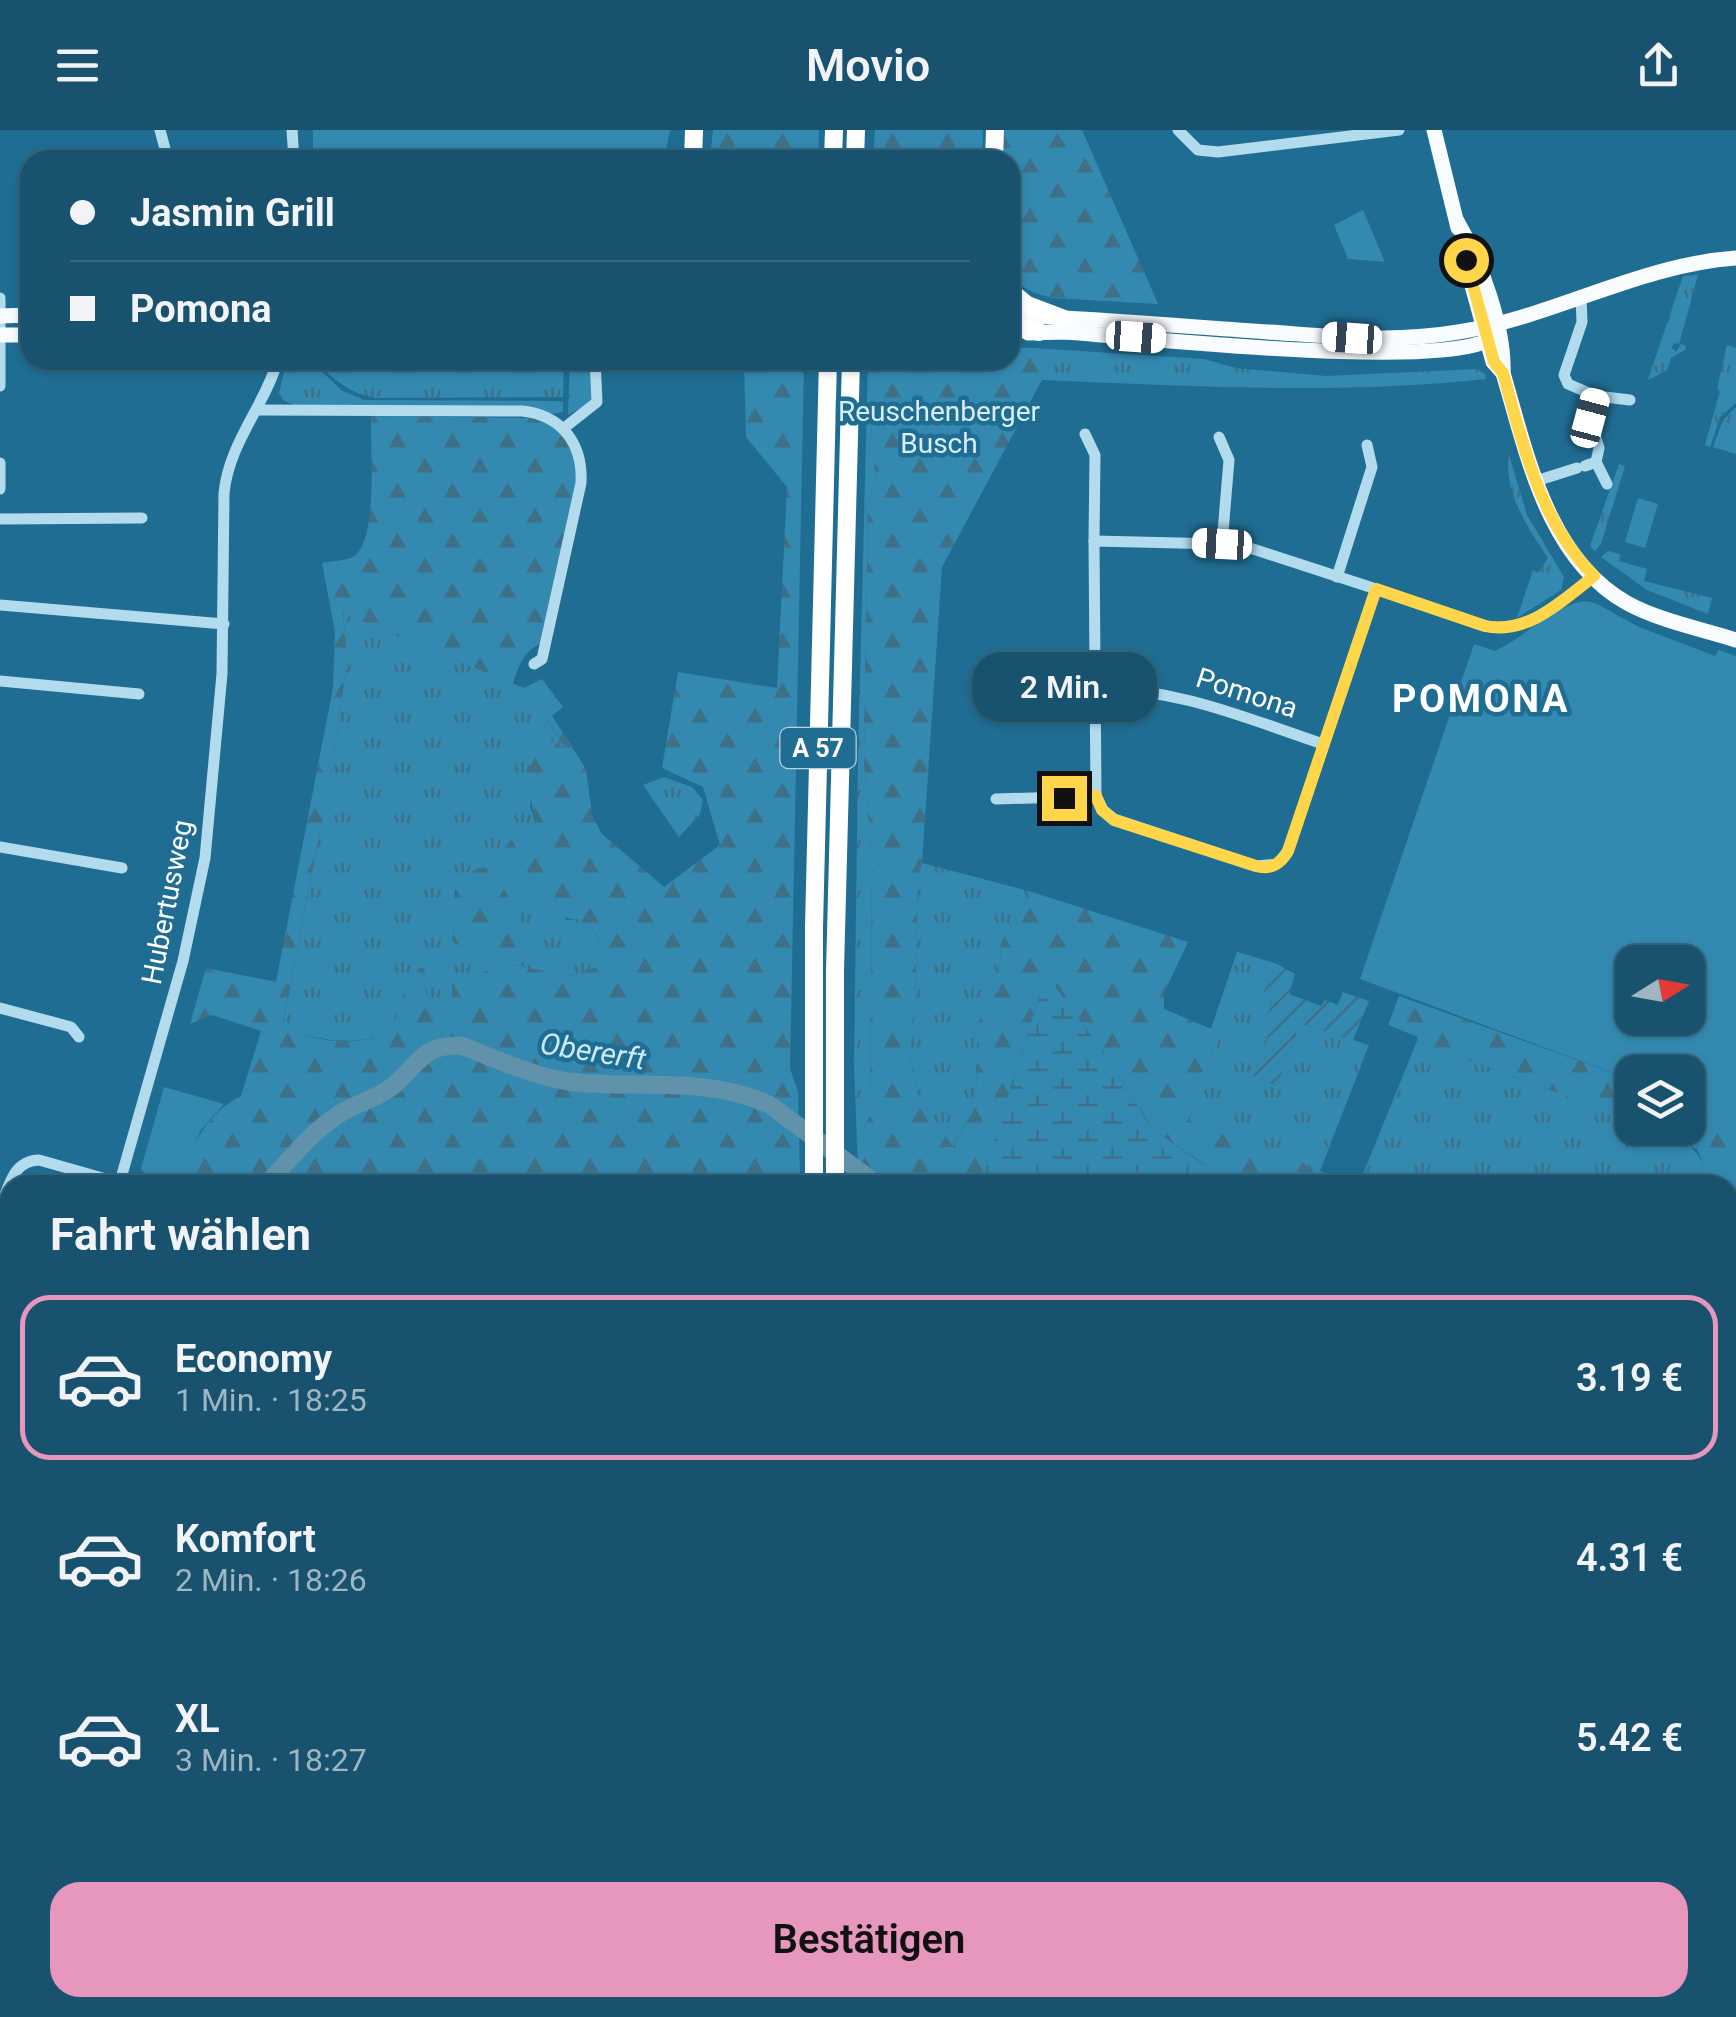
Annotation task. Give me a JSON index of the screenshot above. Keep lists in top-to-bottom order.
{
  "streets": {
    "highway": ["A 57"],
    "street": ["Pomona", "Hubertusweg"]
  },
  "districts": ["POMONA"],
  "water": ["Obererft"],
  "parks": ["Reuschenberger Busch"],
  "north": "right",
  "page": {
    "header": "Movio",
    "banner": ["Jasmin Grill", "Pomona"],
    "bubble": "2 Min.",
    "heading": "Fahrt wählen",
    "list": [
      {
        "name": "Economy",
        "note": "1 Min. · 18:25",
        "value": "3.19 €"
      },
      {
        "name": "Komfort",
        "note": "2 Min. · 18:26",
        "value": "4.31 €"
      },
      {
        "name": "XL",
        "note": "3 Min. · 18:27",
        "value": "5.42 €"
      }
    ],
    "buttons": "Bestätigen"
  }
}
